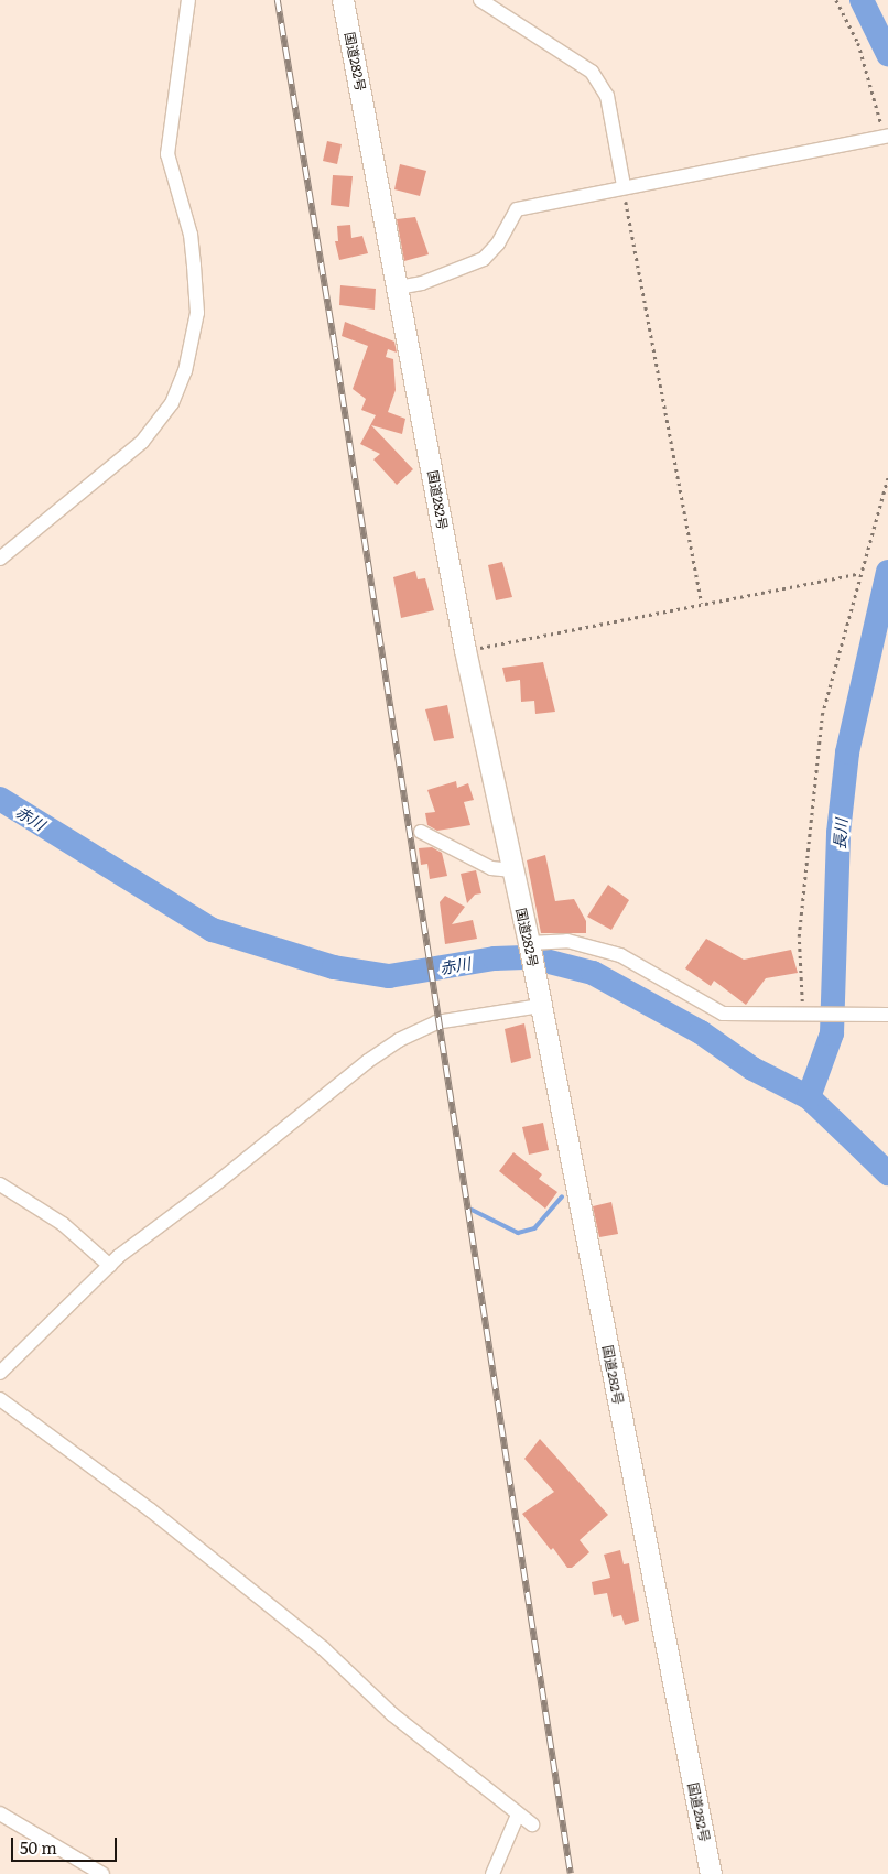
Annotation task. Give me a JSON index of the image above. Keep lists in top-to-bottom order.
{
  "streets": {
    "highway": ["国道282号"]
  },
  "water": ["赤川", "長川"],
  "scale_bar": "50 m"
}
